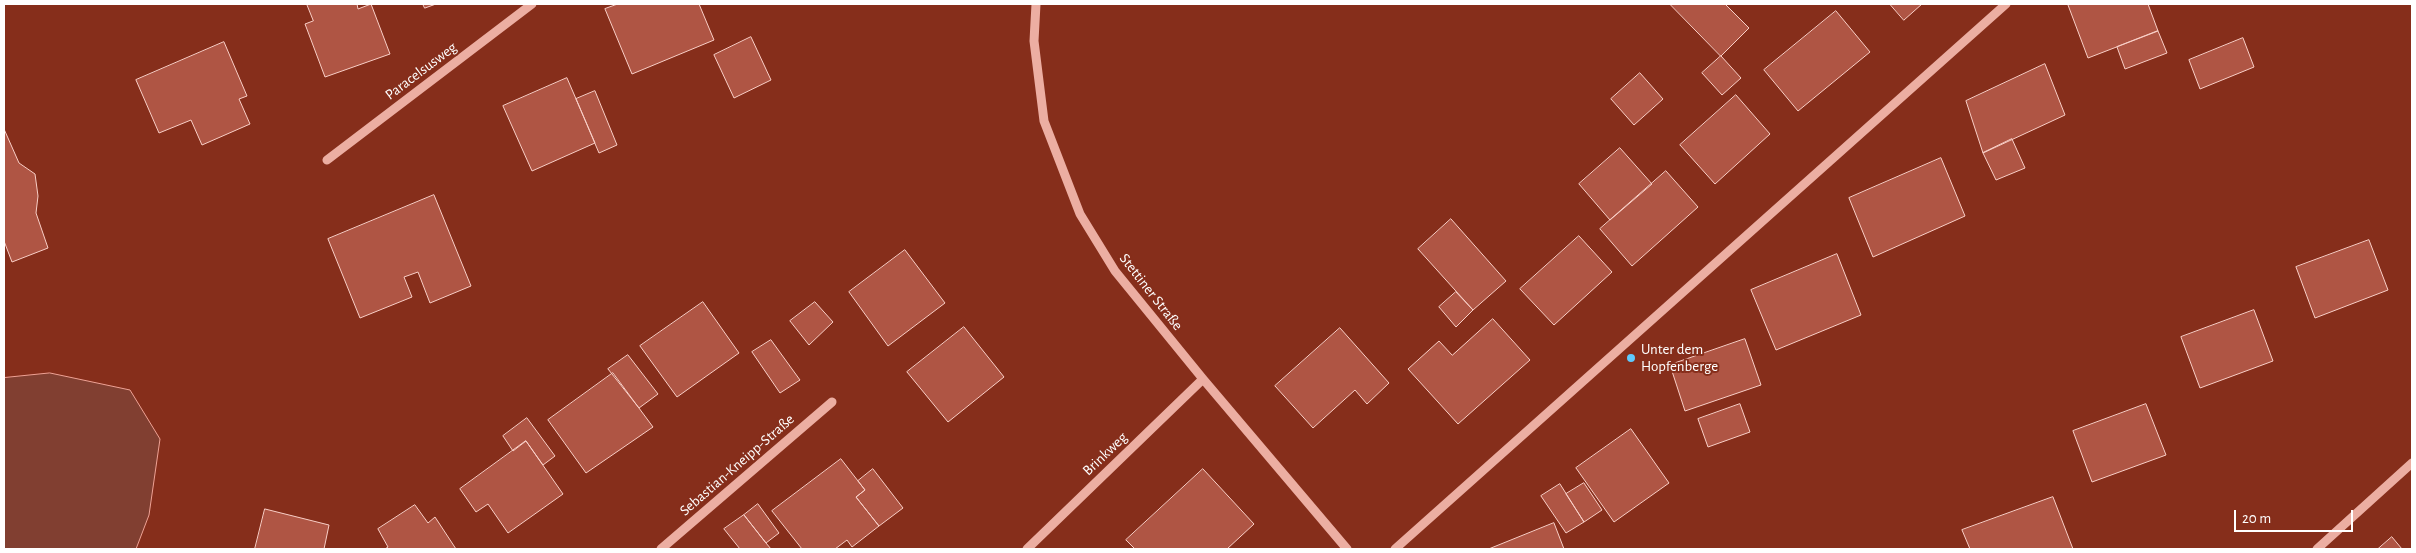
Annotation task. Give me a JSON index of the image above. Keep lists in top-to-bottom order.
{
  "streets": {
    "street": [
      "Paracelsusweg",
      "Stettiner Straße",
      "Brinkweg",
      "Sebastian-Kneipp-Straße"
    ]
  },
  "crossings": [
    ["Stettiner Straße", "Brinkweg"]
  ],
  "places": ["Unter dem Hopfenberge"],
  "scale_bar": "20 m"
}
